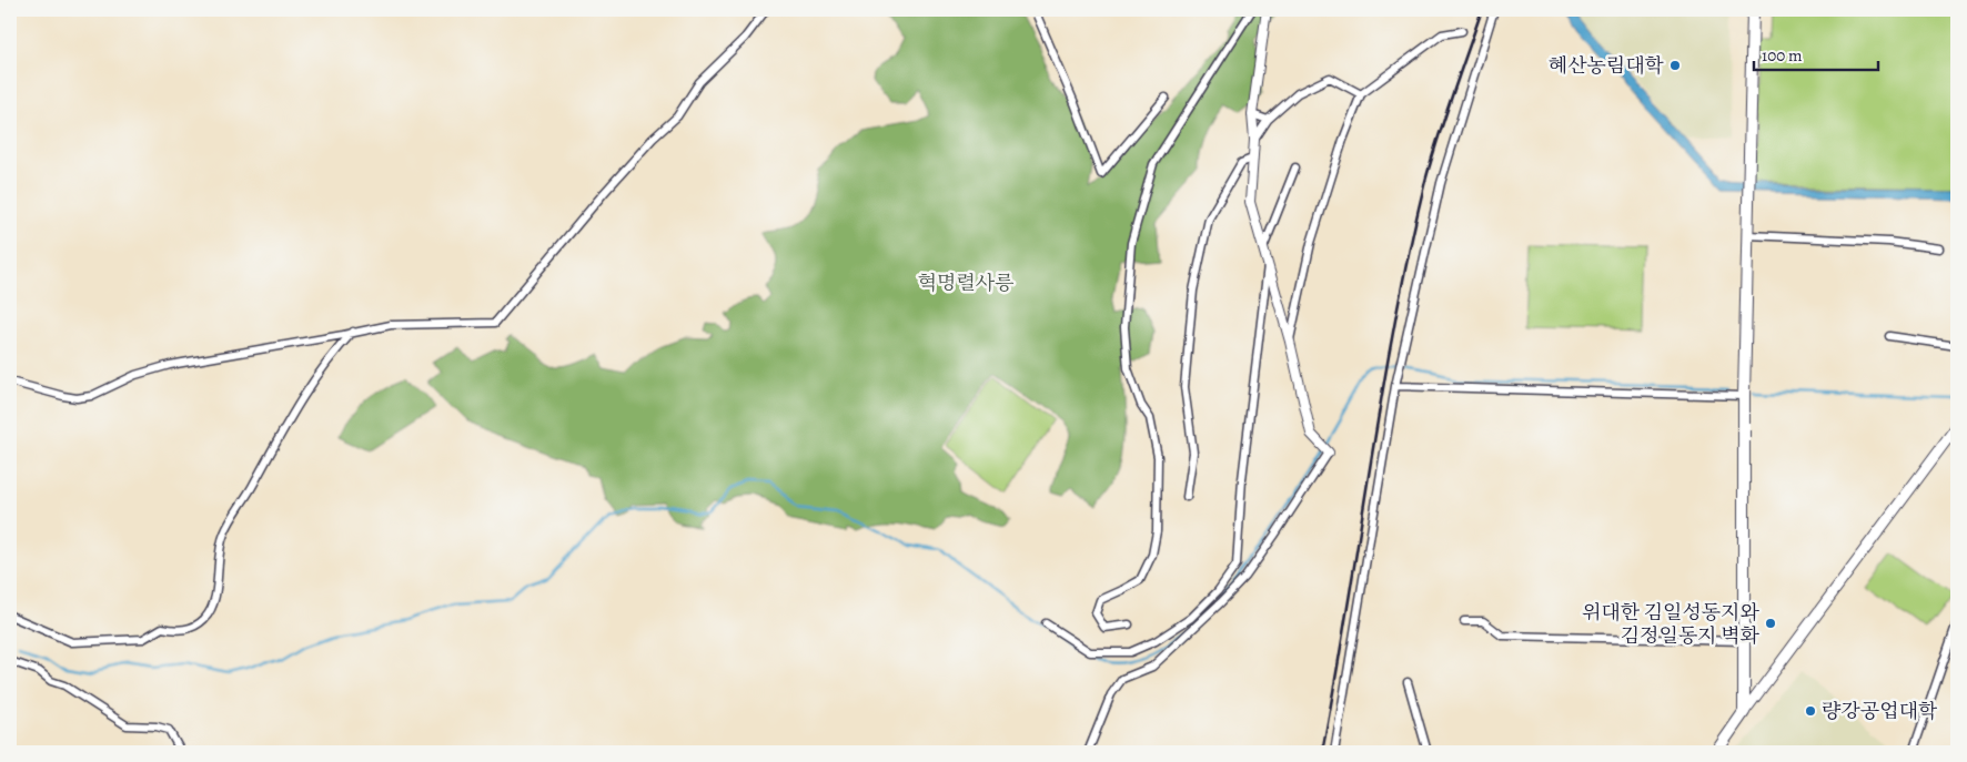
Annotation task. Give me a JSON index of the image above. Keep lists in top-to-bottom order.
{
  "parks": ["혁명렬사릉"],
  "places": ["혜산농림대학", "위대한 김일성동지와 김정일동지 벽화", "량강공업대학"],
  "scale_bar": "100 m"
}
